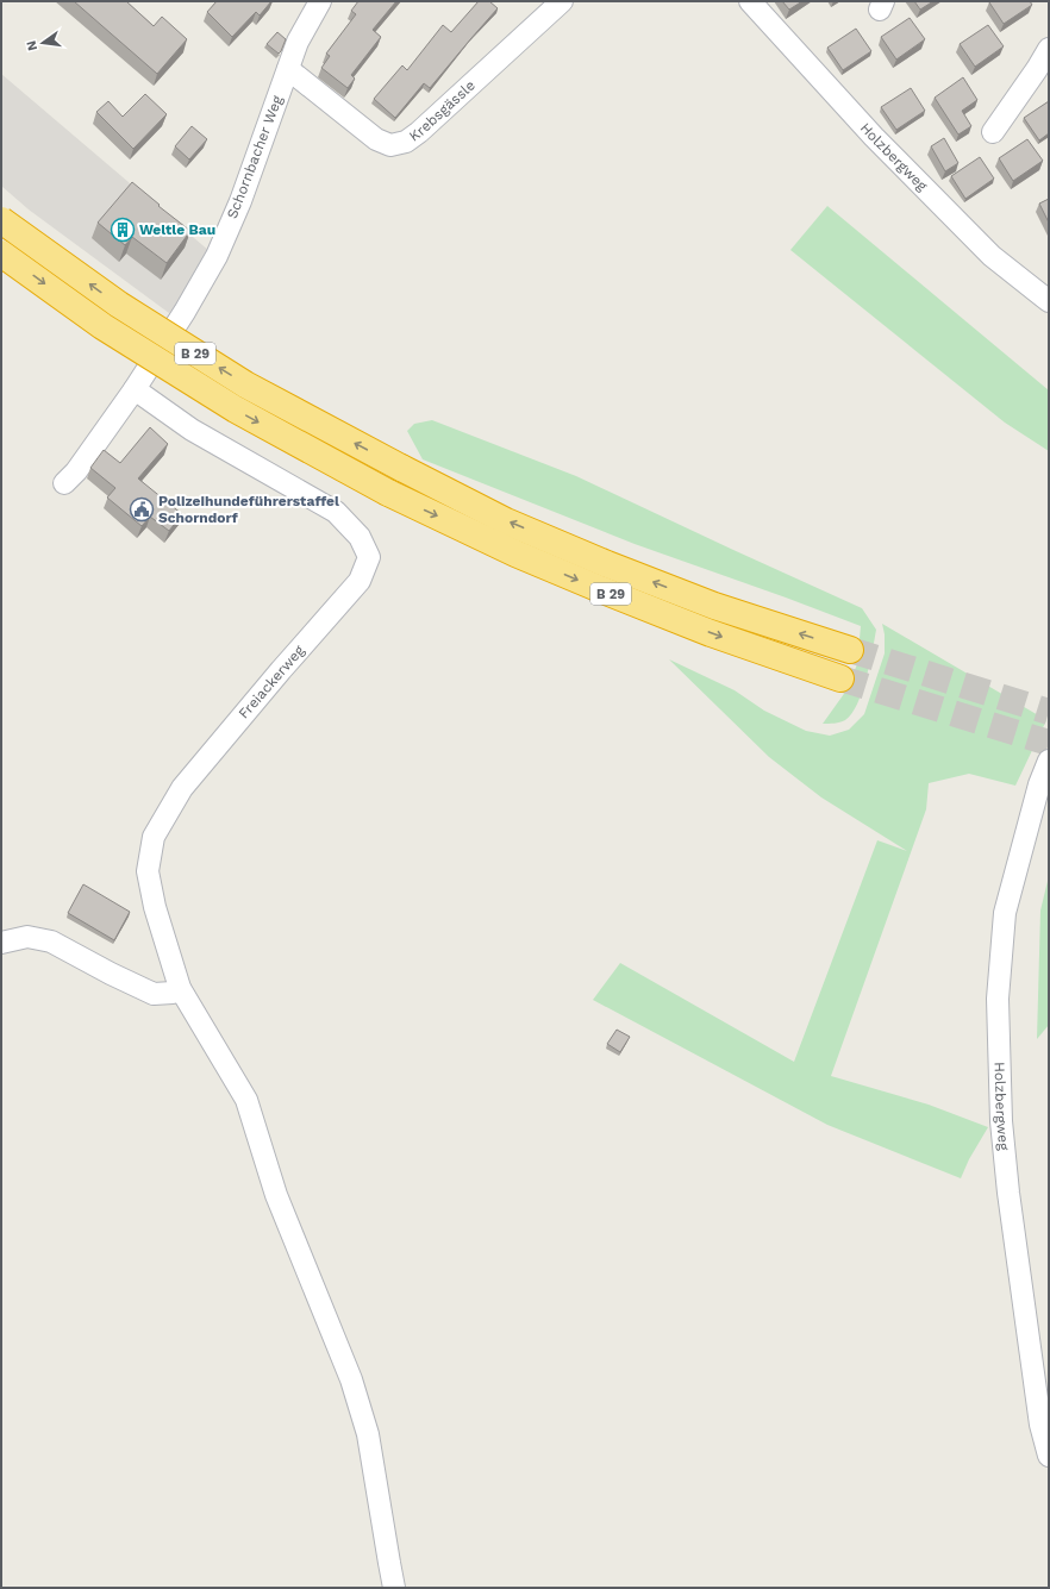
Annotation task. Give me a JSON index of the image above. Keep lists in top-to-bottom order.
{
  "streets": {
    "highway": ["B 29"],
    "street": [
      "Krebsgässle",
      "Holzbergweg",
      "Schornbacher Weg",
      "Freiackerweg"
    ]
  },
  "crossings": [
    ["Krebsgässle", "Schornbacher Weg"],
    ["Schornbacher Weg", "Freiackerweg"]
  ],
  "places": {
    "building": ["Weltle Bau"],
    "public building": ["Polizeihundeführerstaffel Schorndorf"]
  },
  "north": "left"
}
